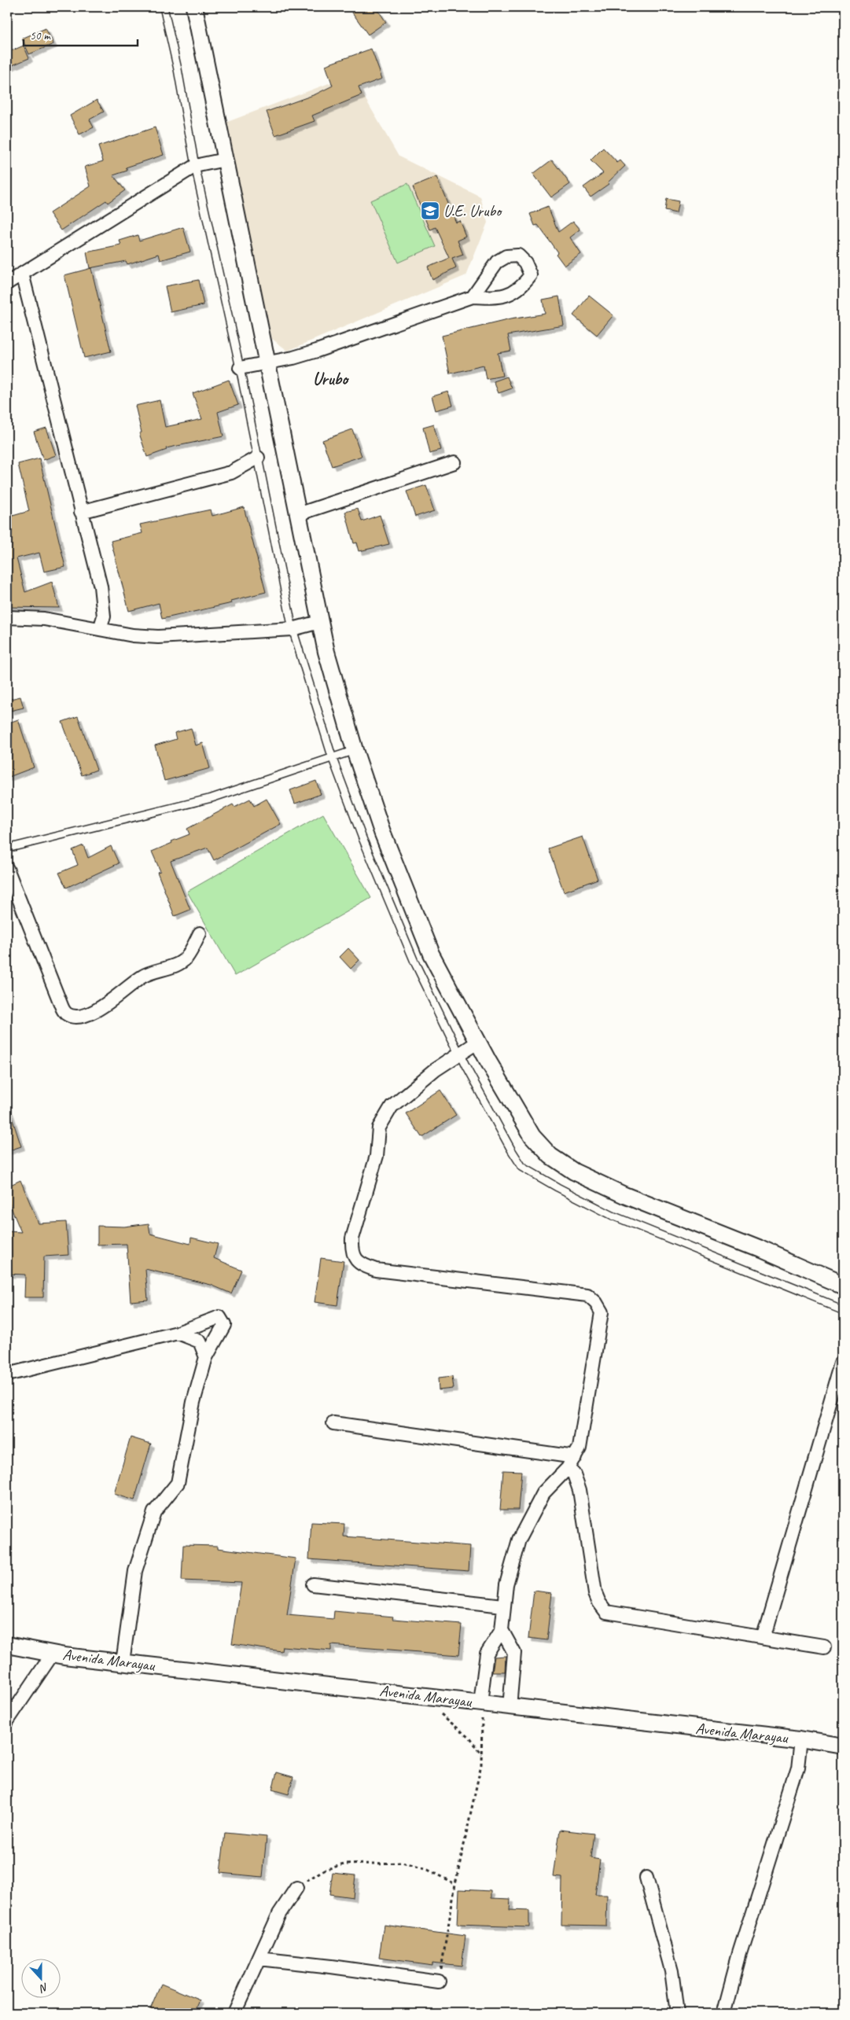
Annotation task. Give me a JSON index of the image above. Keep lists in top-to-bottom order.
{
  "streets": {
    "street": ["Avenida Marayau"]
  },
  "districts": ["Urubo"],
  "places": {
    "school or university": ["U.E. Urubo"]
  },
  "scale_bar": "50 m",
  "north": "bottom"
}
